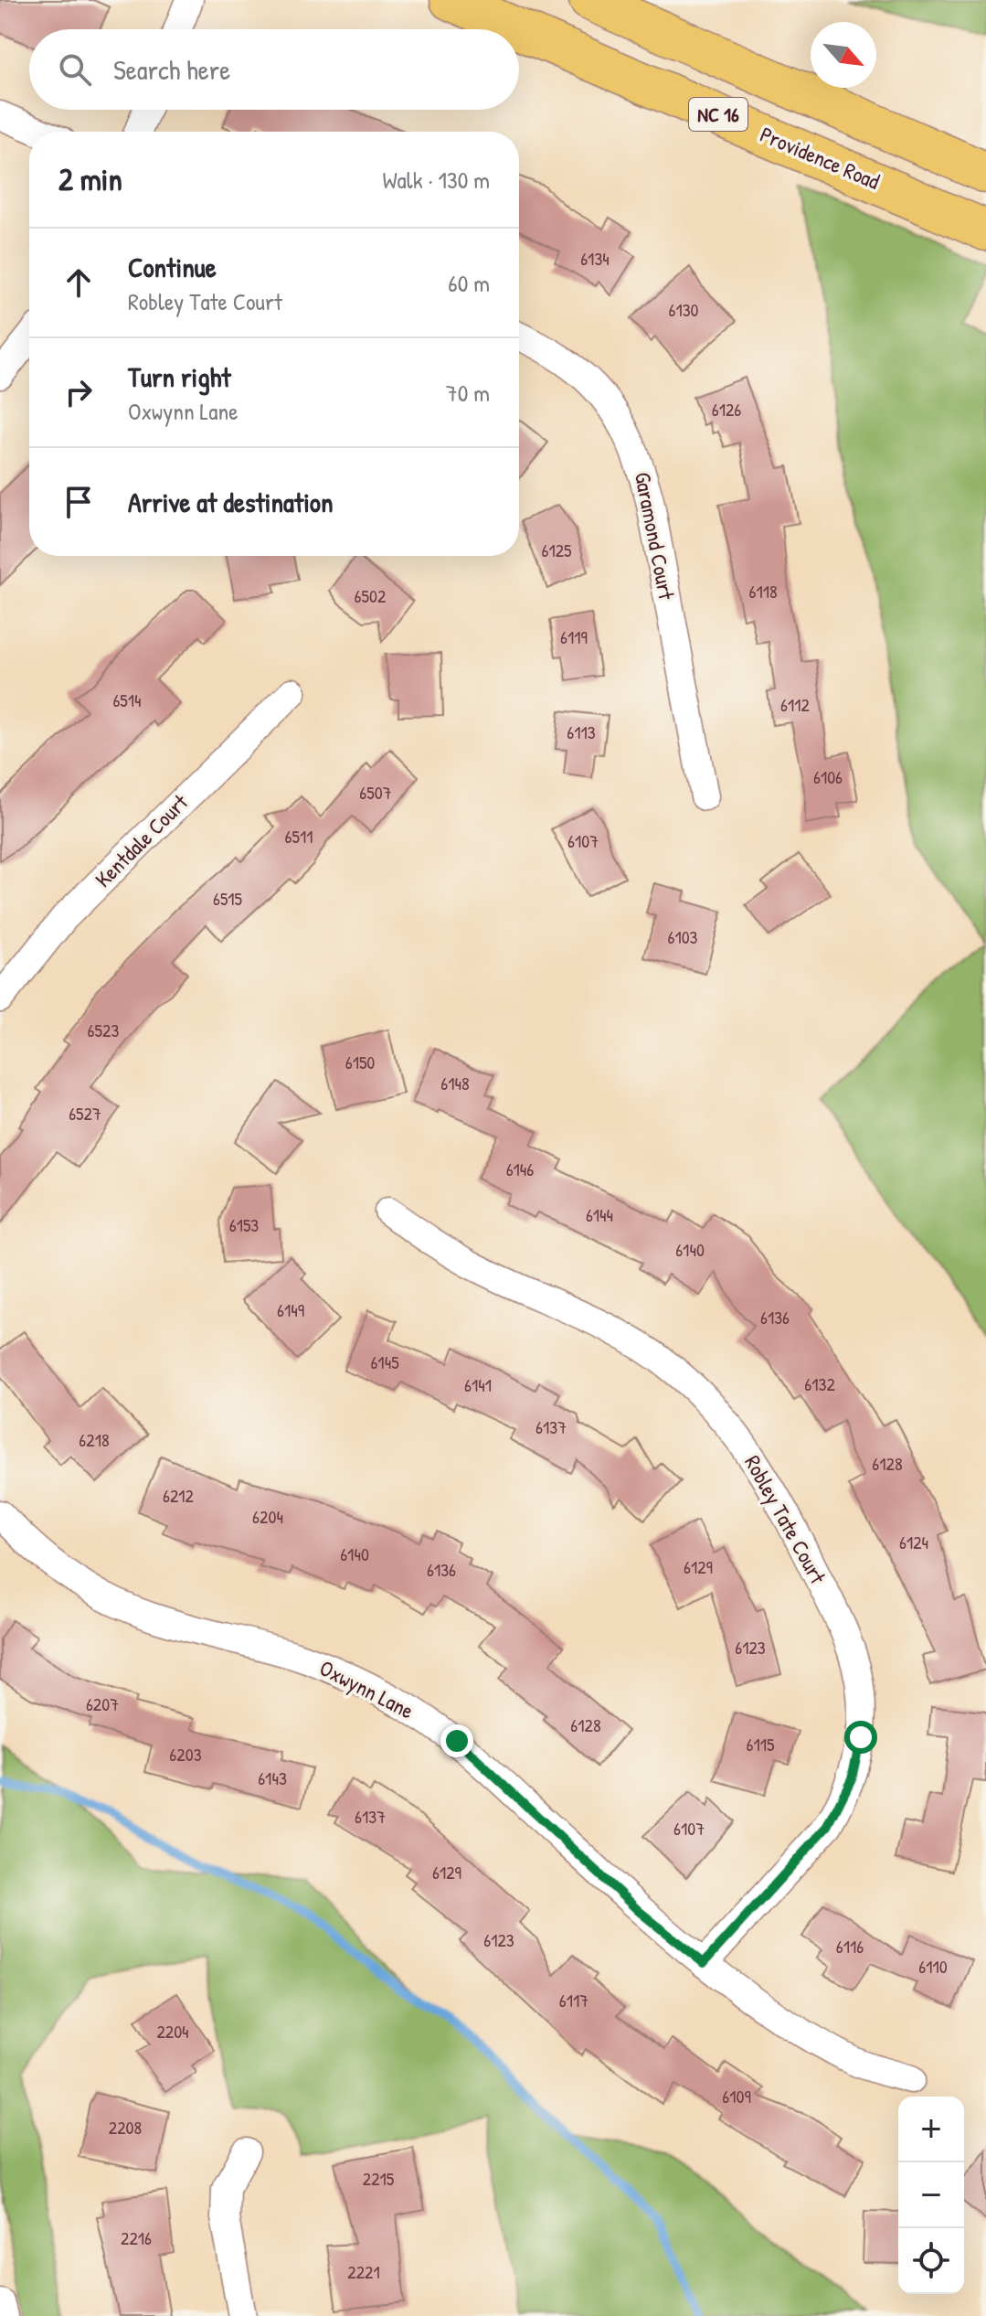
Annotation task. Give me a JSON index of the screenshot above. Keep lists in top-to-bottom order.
{
  "streets": {
    "main road": ["NC 16", "Providence Road"],
    "street": [
      "Garamond Court",
      "Kentdale Court",
      "Robley Tate Court",
      "Oxwynn Lane"
    ]
  },
  "crossings": [
    ["Robley Tate Court", "Oxwynn Lane"]
  ],
  "house_numbers": [
    "6134",
    "6130",
    "6126",
    "6125",
    "6118",
    "6502",
    "6119",
    "6514",
    "6112",
    "6113",
    "6106",
    "6507",
    "6511",
    "6107",
    "6515",
    "6103",
    "6523",
    "6150",
    "6148",
    "6527",
    "6146",
    "6144",
    "6153",
    "6140",
    "6149",
    "6136",
    "6145",
    "6132",
    "6141",
    "6137",
    "6218",
    "6128",
    "6212",
    "6204",
    "6124",
    "6140",
    "6129",
    "6136",
    "6123",
    "6207",
    "6128",
    "6115",
    "6203",
    "6143",
    "6137",
    "6107",
    "6129",
    "6123",
    "6116",
    "6110",
    "6117",
    "2204",
    "6109",
    "2208",
    "2215",
    "2216",
    "2221"
  ],
  "north": "bottom right",
  "page": {
    "search": "Search here",
    "heading": ["2 min", "Walk · 130 m"],
    "list": [
      ["Continue", "Robley Tate Court", "60 m"],
      ["Turn right", "Oxwynn Lane", "70 m"],
      "Arrive at destination"
    ],
    "map_buttons": ["+", "−"]
  }
}
